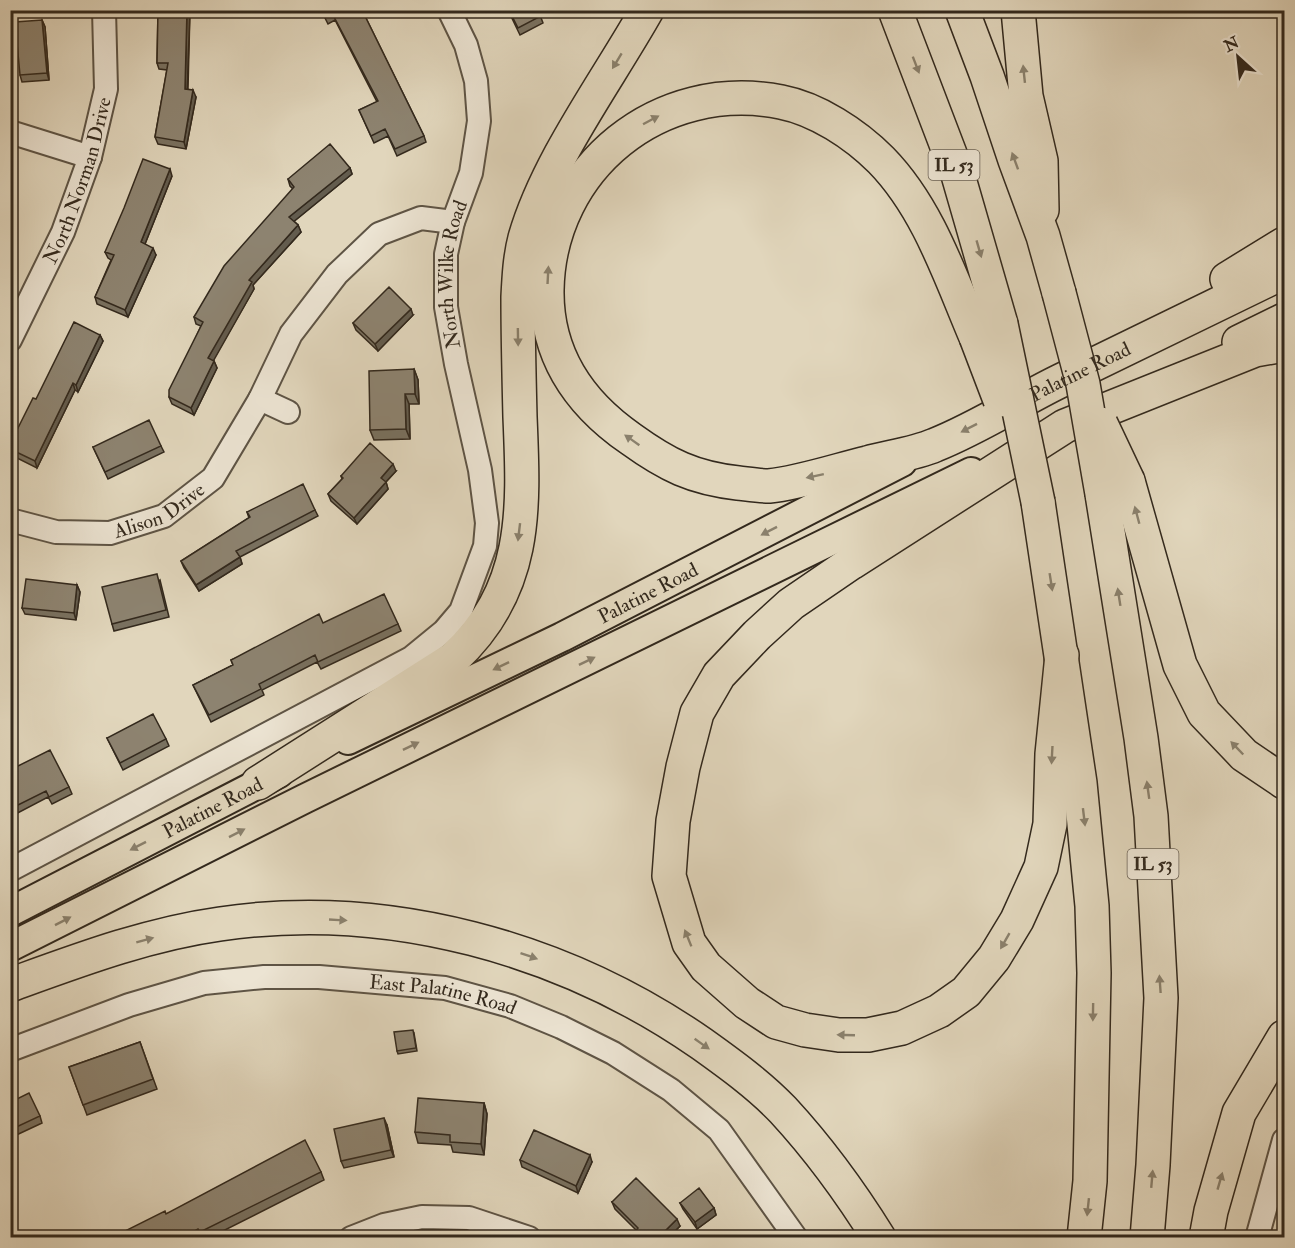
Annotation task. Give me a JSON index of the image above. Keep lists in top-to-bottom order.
{
  "streets": {
    "highway": ["IL 53", "Palatine Road"],
    "street": [
      "North Norman Drive",
      "North Wilke Road",
      "Alison Drive",
      "East Palatine Road"
    ]
  },
  "crossings": [
    ["IL 53", "Palatine Road"],
    ["North Wilke Road", "Alison Drive"]
  ],
  "north": "top left"
}
